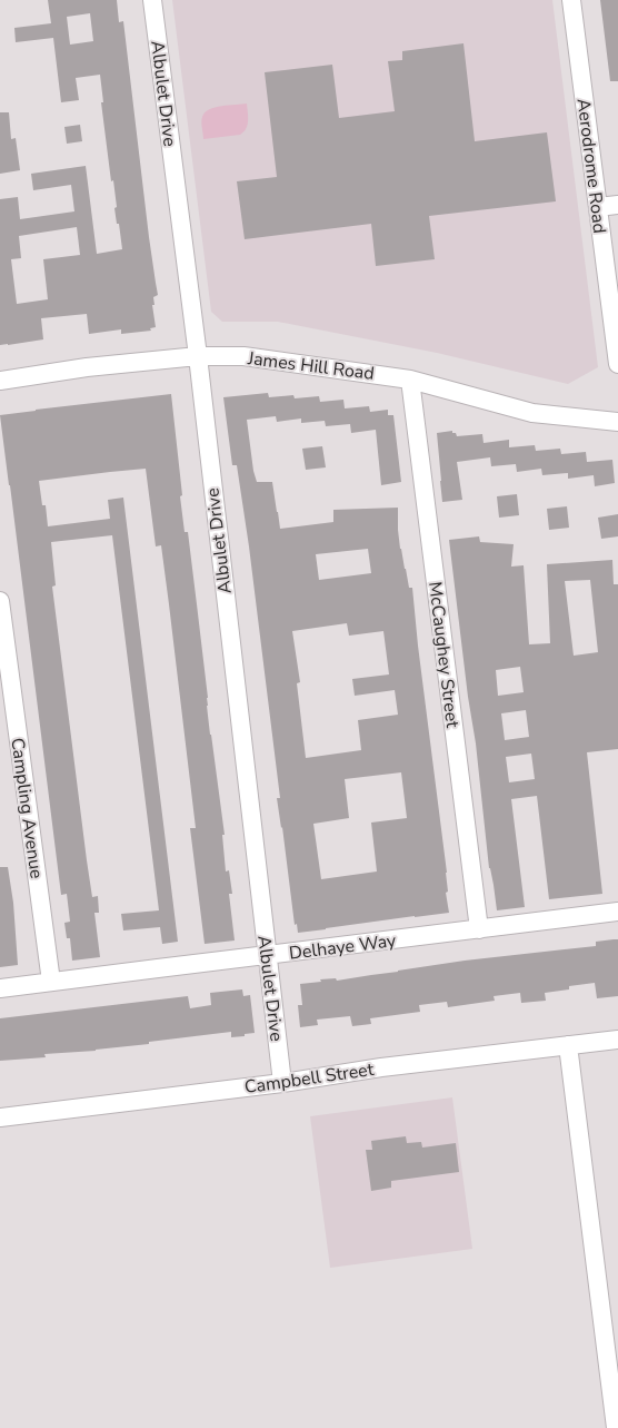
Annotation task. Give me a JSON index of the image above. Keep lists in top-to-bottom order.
{
  "streets": {
    "street": [
      "Albulet Drive",
      "Aerodrome Road",
      "James Hill Road",
      "McCaughey Street",
      "Campling Avenue",
      "Delhaye Way",
      "Campbell Street"
    ]
  },
  "crossings": [
    ["Albulet Drive", "James Hill Road"],
    ["Albulet Drive", "Delhaye Way"],
    ["Albulet Drive", "Campbell Street"],
    ["James Hill Road", "McCaughey Street"],
    ["McCaughey Street", "Delhaye Way"],
    ["Campling Avenue", "Delhaye Way"]
  ]
}
